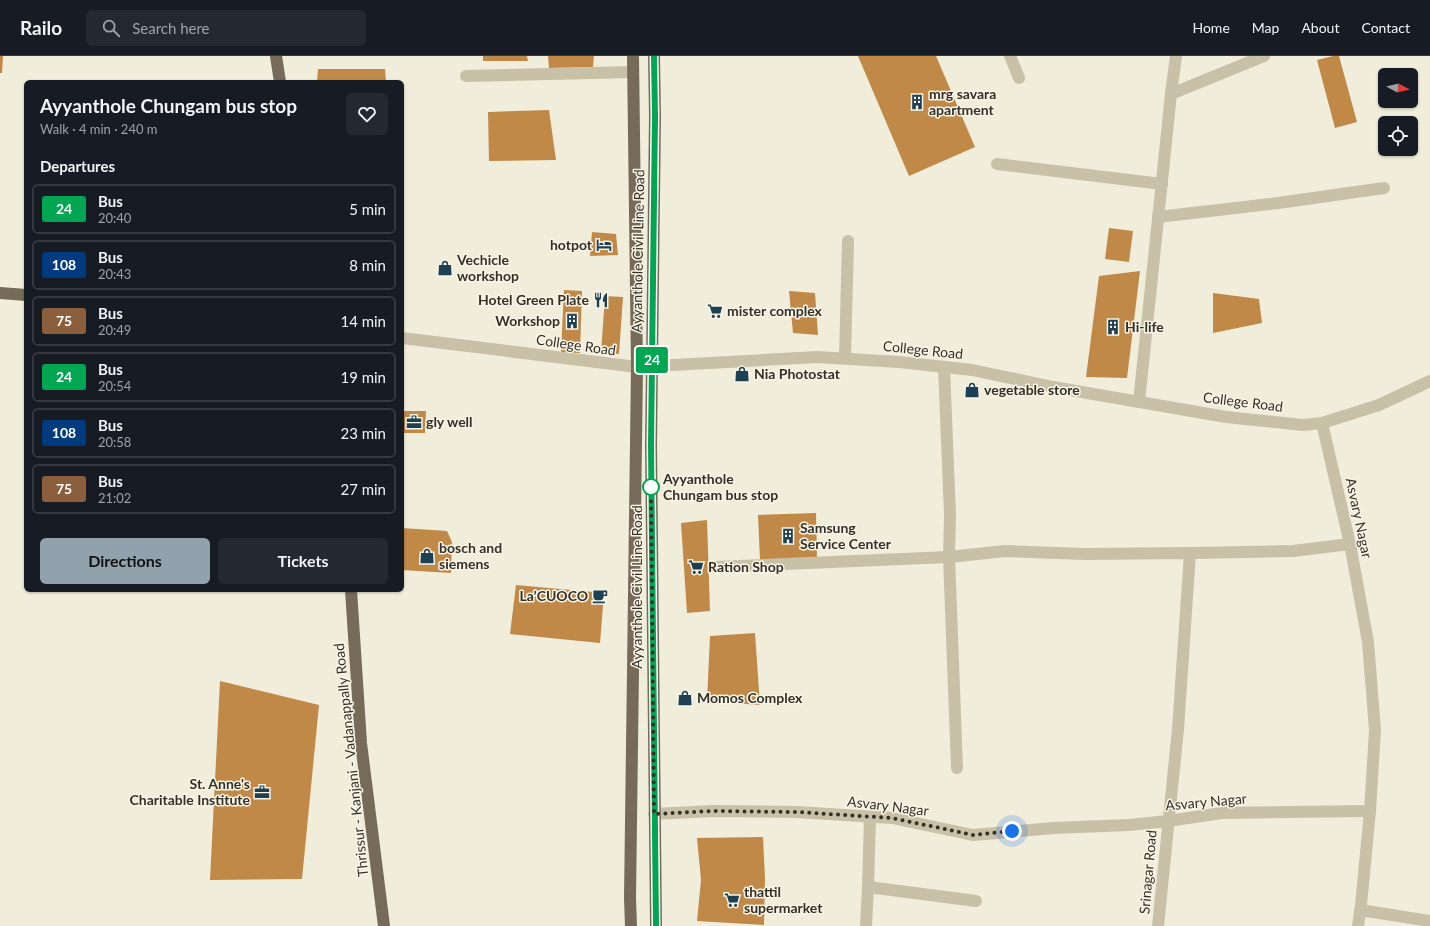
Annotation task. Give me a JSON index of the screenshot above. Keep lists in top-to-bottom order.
{
  "streets": {
    "main road": ["Ayyanthole Civil Line Road", "Thrissur - Kanjani - Vadanappally Road"],
    "street": ["College Road", "Asvary Nagar", "Srinagar Road"]
  },
  "crossings": [
    ["Ayyanthole Civil Line Road", "College Road"],
    ["Ayyanthole Civil Line Road", "Asvary Nagar"],
    ["College Road", "Asvary Nagar"],
    ["Asvary Nagar", "Srinagar Road"]
  ],
  "places": {
    "building": [
      "mrg savara apartment",
      "Workshop",
      "Hi-life",
      "Samsung Service Center"
    ],
    "hotel": ["hotpot"],
    "shop": [
      "Vechicle workshop",
      "Nia Photostat",
      "vegetable store",
      "bosch and siemens",
      "Momos Complex"
    ],
    "restaurant": ["Hotel Green Plate"],
    "supermarket": ["mister complex", "Ration Shop", "thattil supermarket"],
    "office": ["gly well", "St. Anne's Charitable Institute"],
    "other": ["Ayyanthole Chungam bus stop"],
    "cafe": ["La’CUOCO"]
  },
  "lines": ["bus line 24"],
  "north": "right",
  "page": {
    "header": "Railo",
    "search": "Search here",
    "nav": [
      "Home",
      "Map",
      "About",
      "Contact"
    ],
    "on_map": "24",
    "heading": [
      ["Ayyanthole Chungam bus stop", "Walk · 4 min · 240 m"],
      "Departures"
    ],
    "list": [
      {
        "mark": "24",
        "name": "Bus",
        "note": "20:40",
        "value": "5 min"
      },
      {
        "mark": "108",
        "name": "Bus",
        "note": "20:43",
        "value": "8 min"
      },
      {
        "mark": "75",
        "name": "Bus",
        "note": "20:49",
        "value": "14 min"
      },
      {
        "mark": "24",
        "name": "Bus",
        "note": "20:54",
        "value": "19 min"
      },
      {
        "mark": "108",
        "name": "Bus",
        "note": "20:58",
        "value": "23 min"
      },
      {
        "mark": "75",
        "name": "Bus",
        "note": "21:02",
        "value": "27 min"
      }
    ],
    "buttons": ["Directions", "Tickets"]
  }
}
